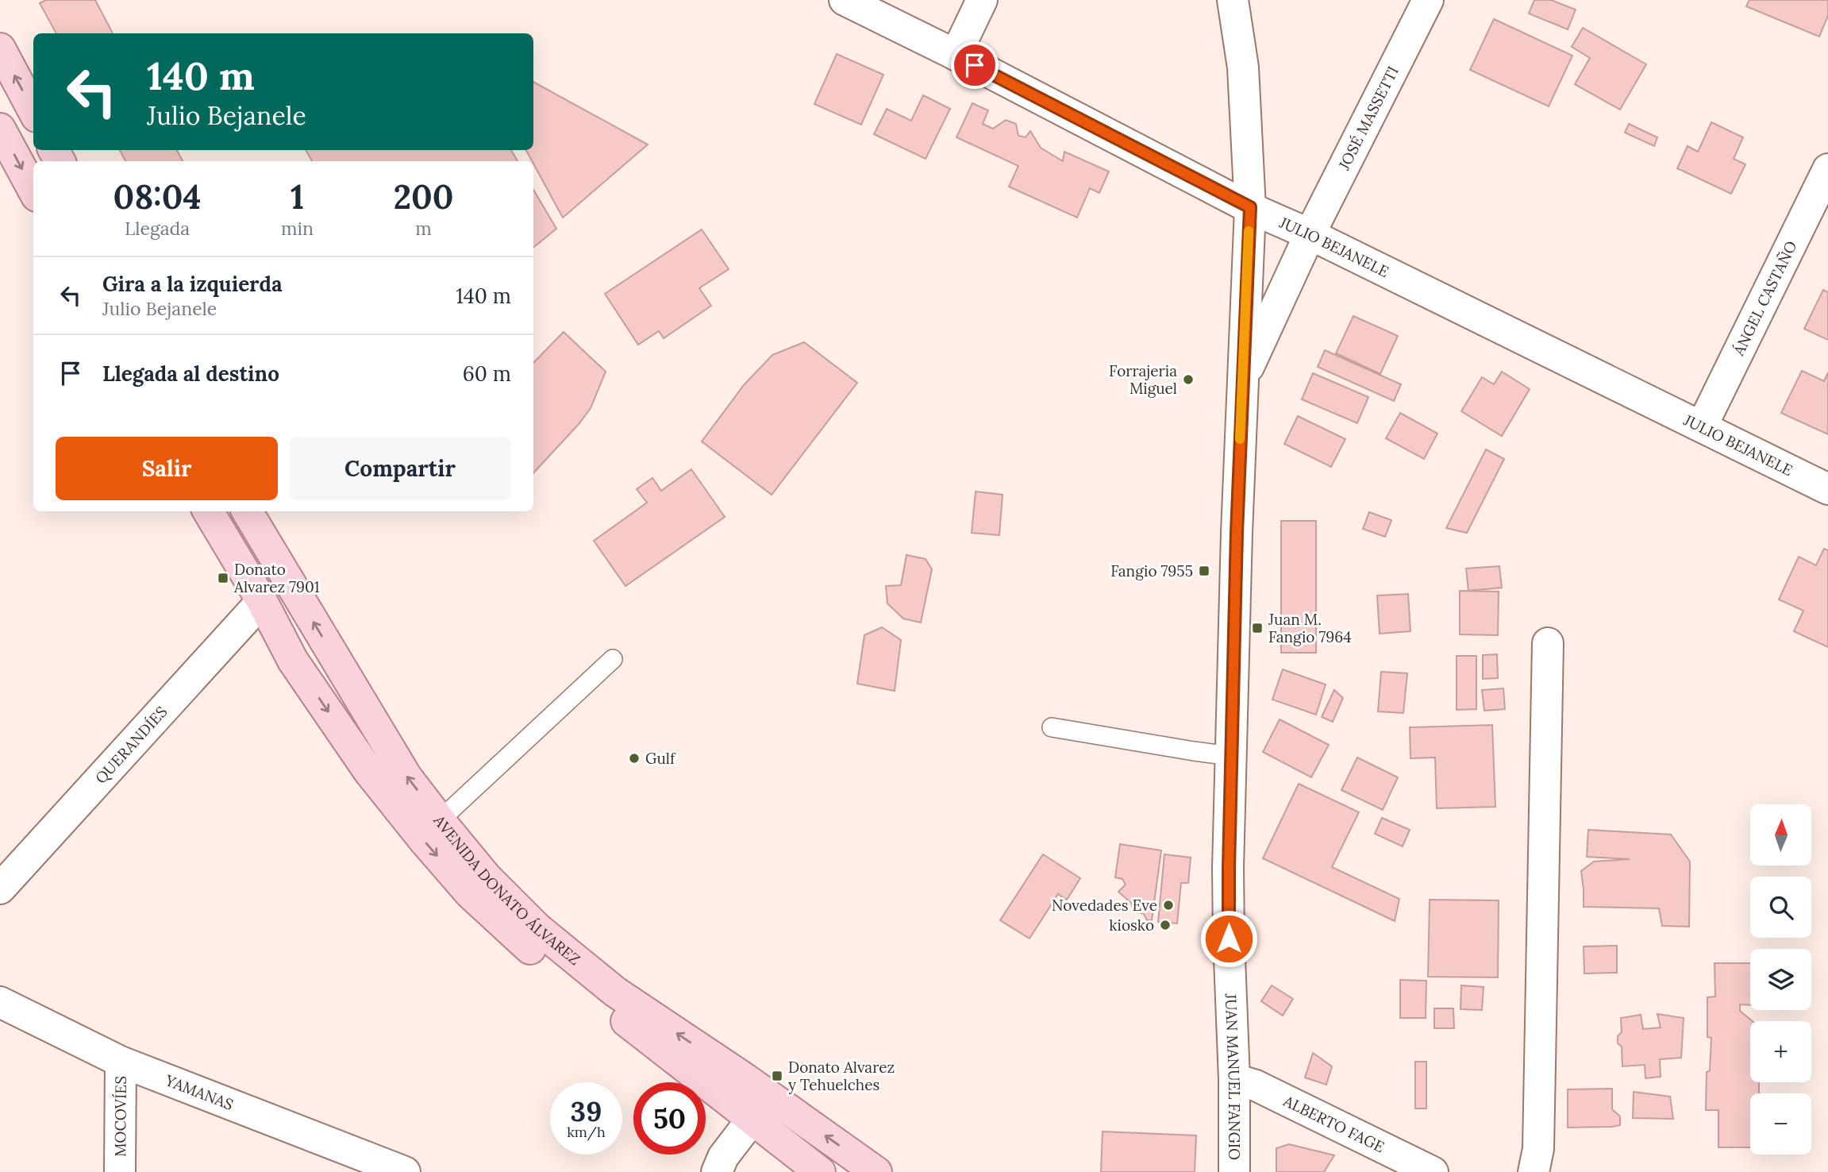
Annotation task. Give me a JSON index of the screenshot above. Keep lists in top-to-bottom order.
{
  "streets": {
    "main road": ["AVENIDA DONATO ÁLVAREZ"],
    "street": [
      "JOSÉ MASSETTI",
      "JULIO BEJANELE",
      "ÁNGEL CASTAÑO",
      "QUERANDÍES",
      "JUAN MANUEL FANGIO",
      "YAMANAS",
      "MOCOVÍES",
      "ALBERTO FAGE"
    ]
  },
  "crossings": [
    ["JOSÉ MASSETTI", "JULIO BEJANELE"],
    ["JOSÉ MASSETTI", "JUAN MANUEL FANGIO"],
    ["JULIO BEJANELE", "ÁNGEL CASTAÑO"],
    ["JULIO BEJANELE", "JUAN MANUEL FANGIO"],
    ["QUERANDÍES", "AVENIDA DONATO ÁLVAREZ"],
    ["JUAN MANUEL FANGIO", "ALBERTO FAGE"],
    ["YAMANAS", "MOCOVÍES"]
  ],
  "places": {
    "other": [
      "Forrajeria Miguel",
      "Gulf",
      "Novedades Eve",
      "kiosko"
    ],
    "transit": [
      "Fangio 7955",
      "Donato Alvarez 7901",
      "Juan M. Fangio 7964",
      "Donato Alvarez y Tehuelches"
    ]
  },
  "north": "top",
  "page": {
    "turn": ["140 m", "Julio Bejanele"],
    "eta": [
      "08:04",
      "Llegada",
      "1",
      "min",
      "200",
      "m"
    ],
    "list": [
      {
        "name": "Gira a la izquierda",
        "note": "Julio Bejanele",
        "value": "140 m"
      },
      {
        "name": "Llegada al destino",
        "value": "60 m"
      }
    ],
    "buttons": ["Salir", "Compartir"],
    "map_buttons": ["+", "−"],
    "speed": "39 km/h",
    "limit": "50"
  }
}
